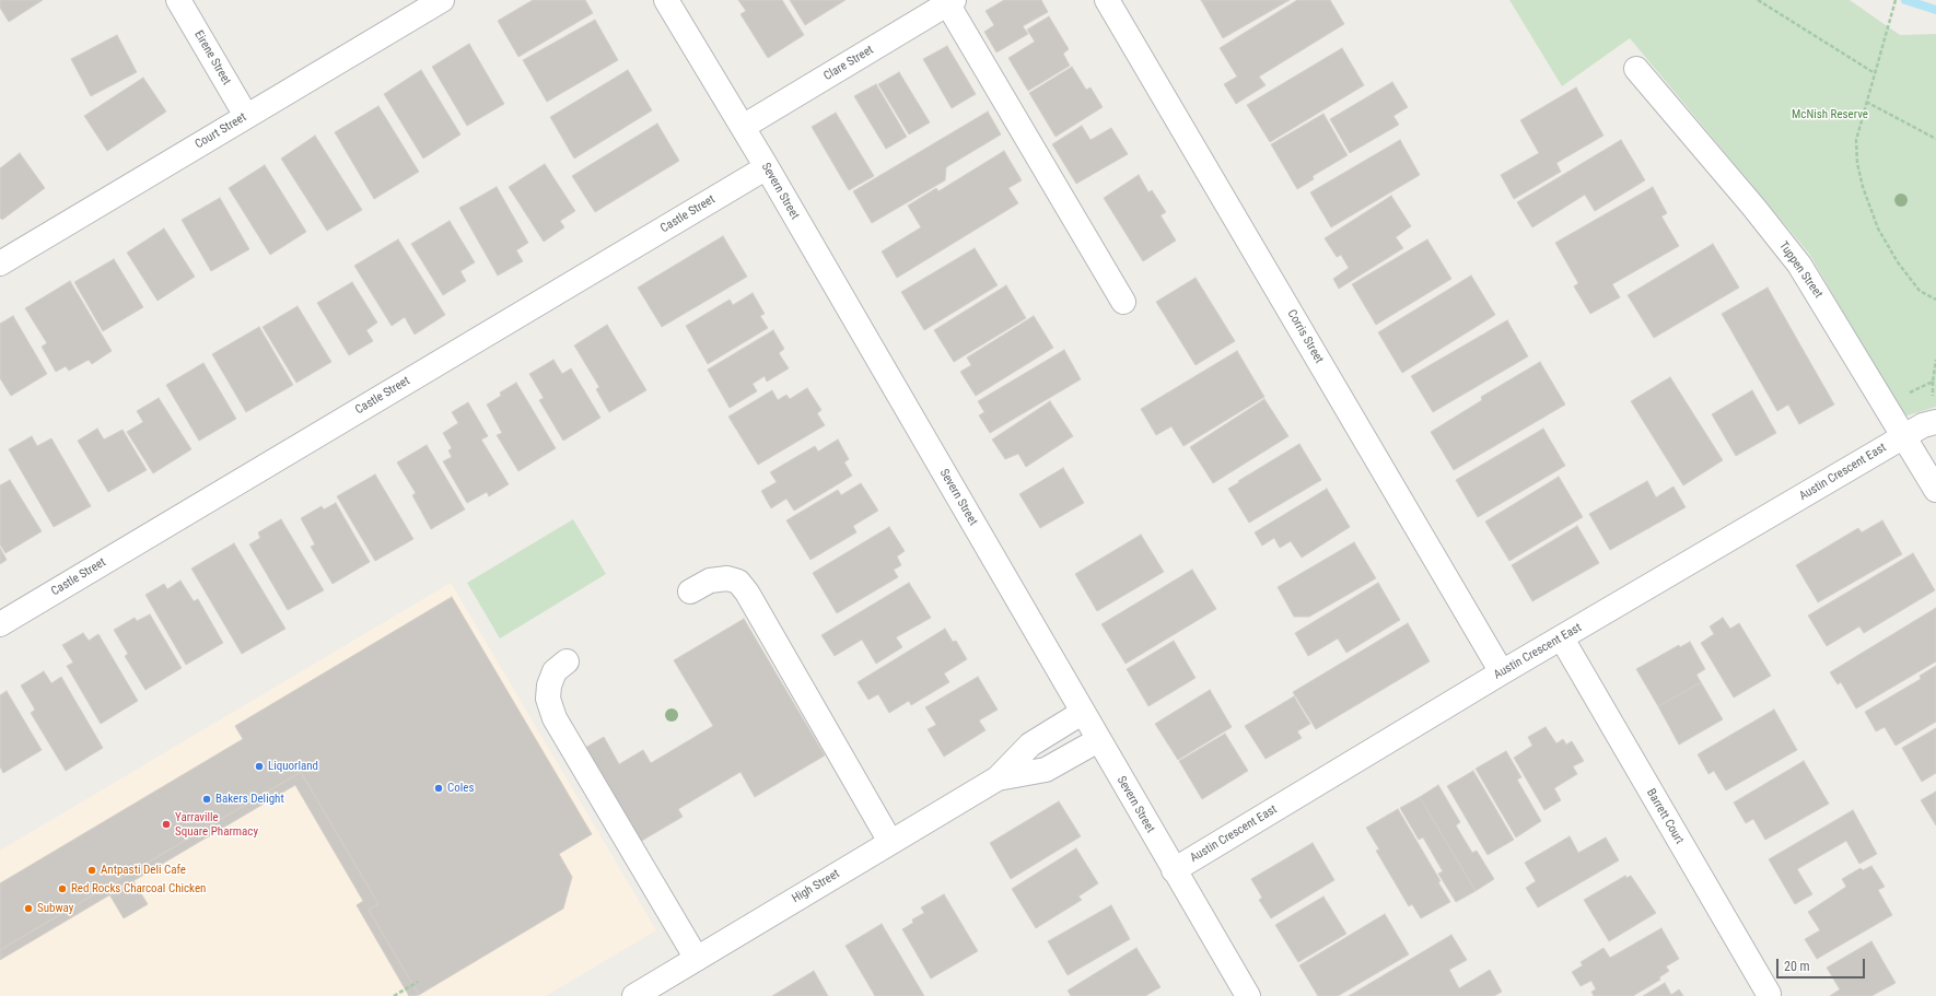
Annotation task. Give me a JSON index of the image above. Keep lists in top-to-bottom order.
{
  "streets": {
    "street": [
      "Eirene Street",
      "Clare Street",
      "Court Street",
      "Severn Street",
      "Castle Street",
      "Tuppen Street",
      "Corris Street",
      "Austin Crescent East",
      "Barrett Court",
      "High Street"
    ]
  },
  "crossings": [
    ["Eirene Street", "Court Street"],
    ["Clare Street", "Severn Street"],
    ["Severn Street", "Castle Street"],
    ["Severn Street", "Austin Crescent East"],
    ["Severn Street", "High Street"],
    ["Tuppen Street", "Austin Crescent East"],
    ["Corris Street", "Austin Crescent East"],
    ["Austin Crescent East", "Barrett Court"]
  ],
  "parks": ["McNish Reserve"],
  "places": [
    "Liquorland",
    "Coles",
    "Bakers Delight",
    "Yarraville Square Pharmacy",
    "Antpasti Deli Cafe",
    "Red Rocks Charcoal Chicken",
    "Subway"
  ],
  "scale_bar": "20 m"
}
